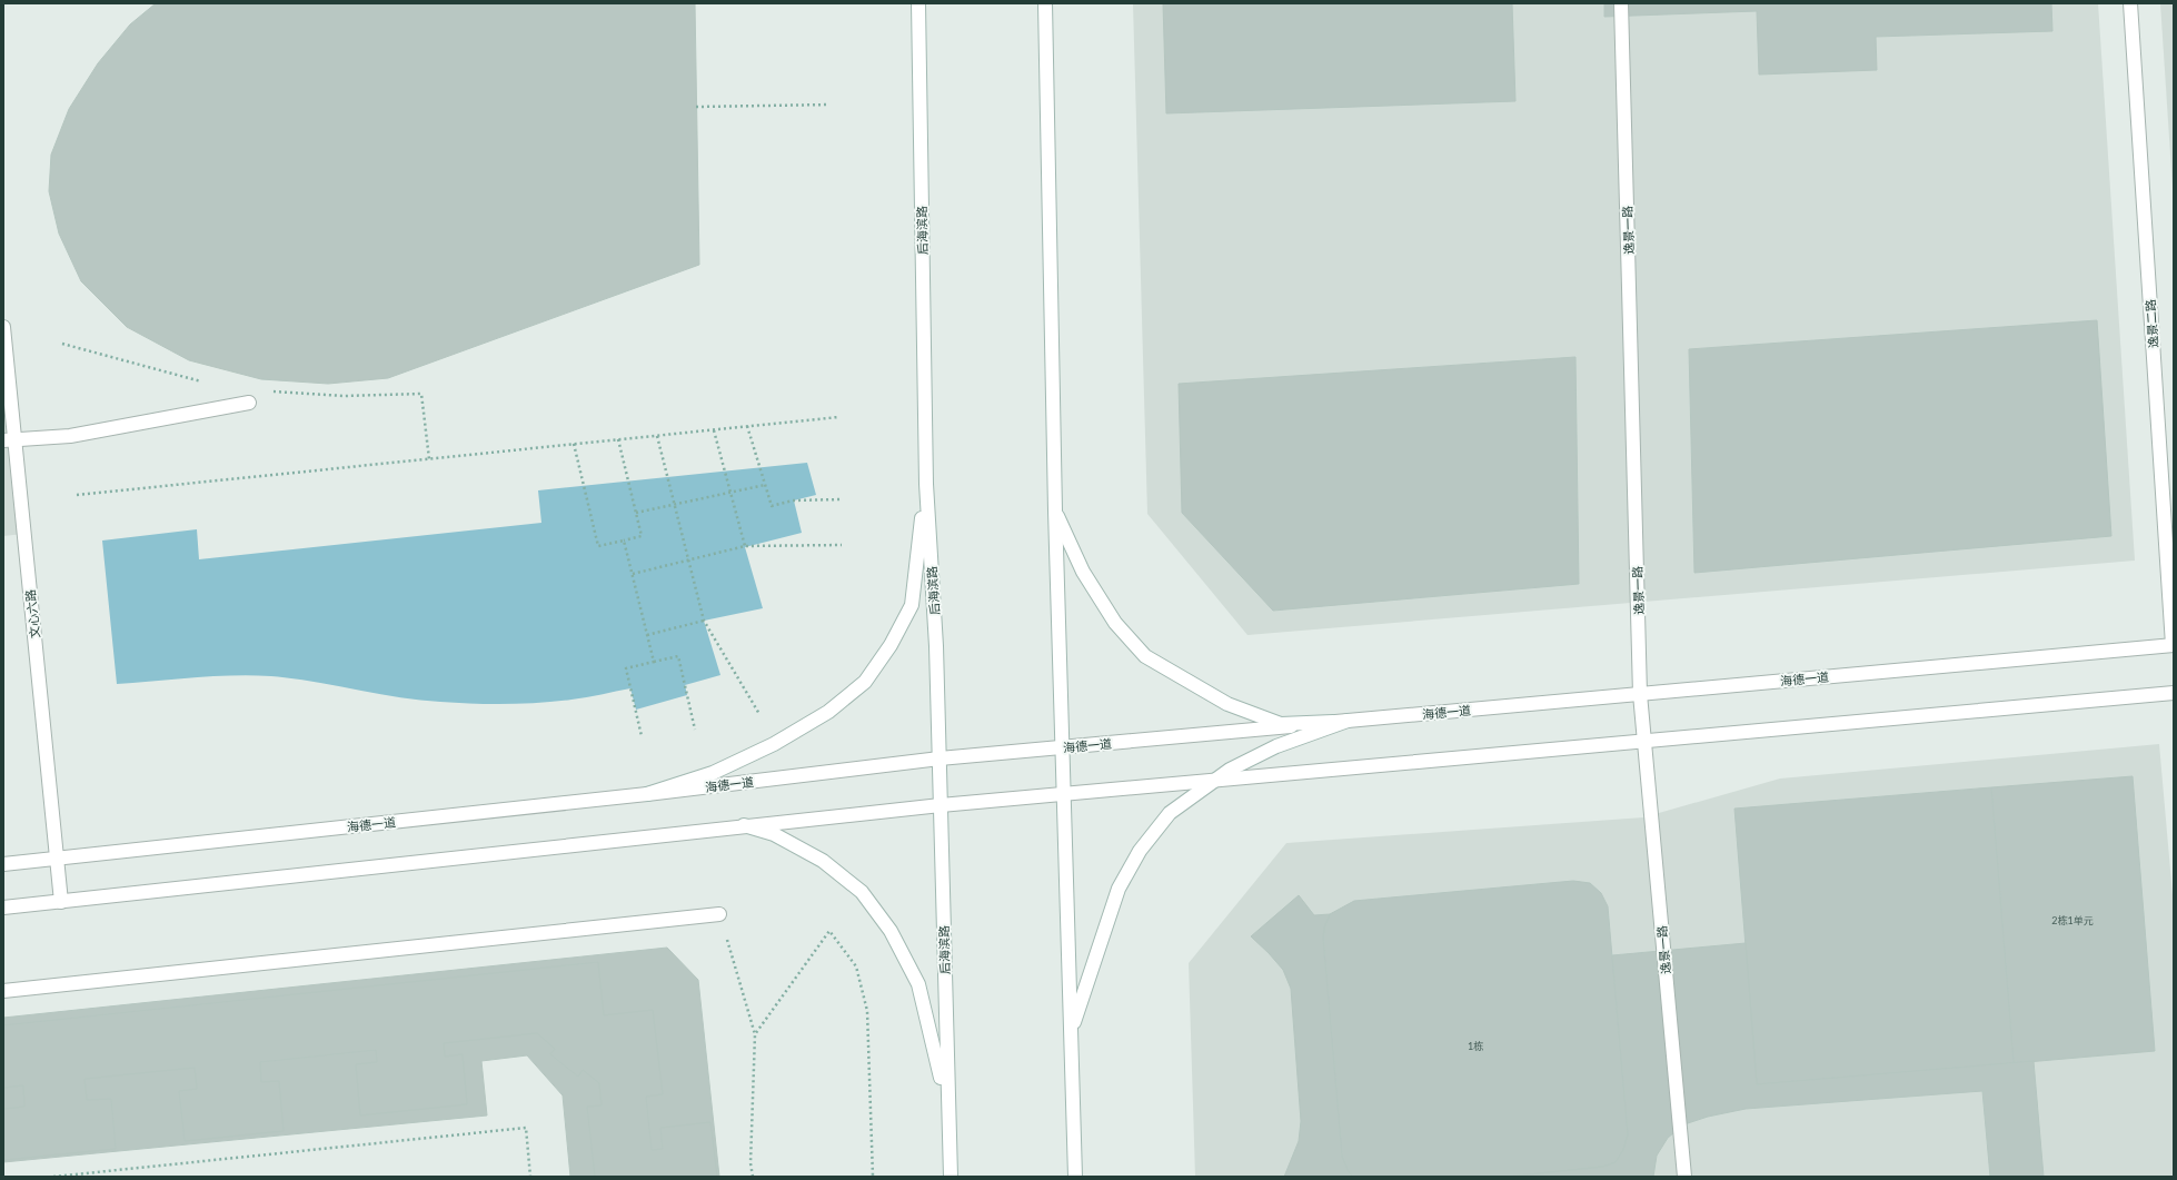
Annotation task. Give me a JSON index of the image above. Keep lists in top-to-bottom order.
{
  "streets": {
    "street": [
      "后海滨路",
      "逸景一路",
      "逸景二路",
      "文心六路",
      "海德一道"
    ]
  },
  "crossings": [
    ["后海滨路", "海德一道"],
    ["逸景一路", "海德一道"],
    ["逸景二路", "海德一道"],
    ["文心六路", "海德一道"]
  ],
  "house_numbers": ["2栋1单元", "1栋"]
}
